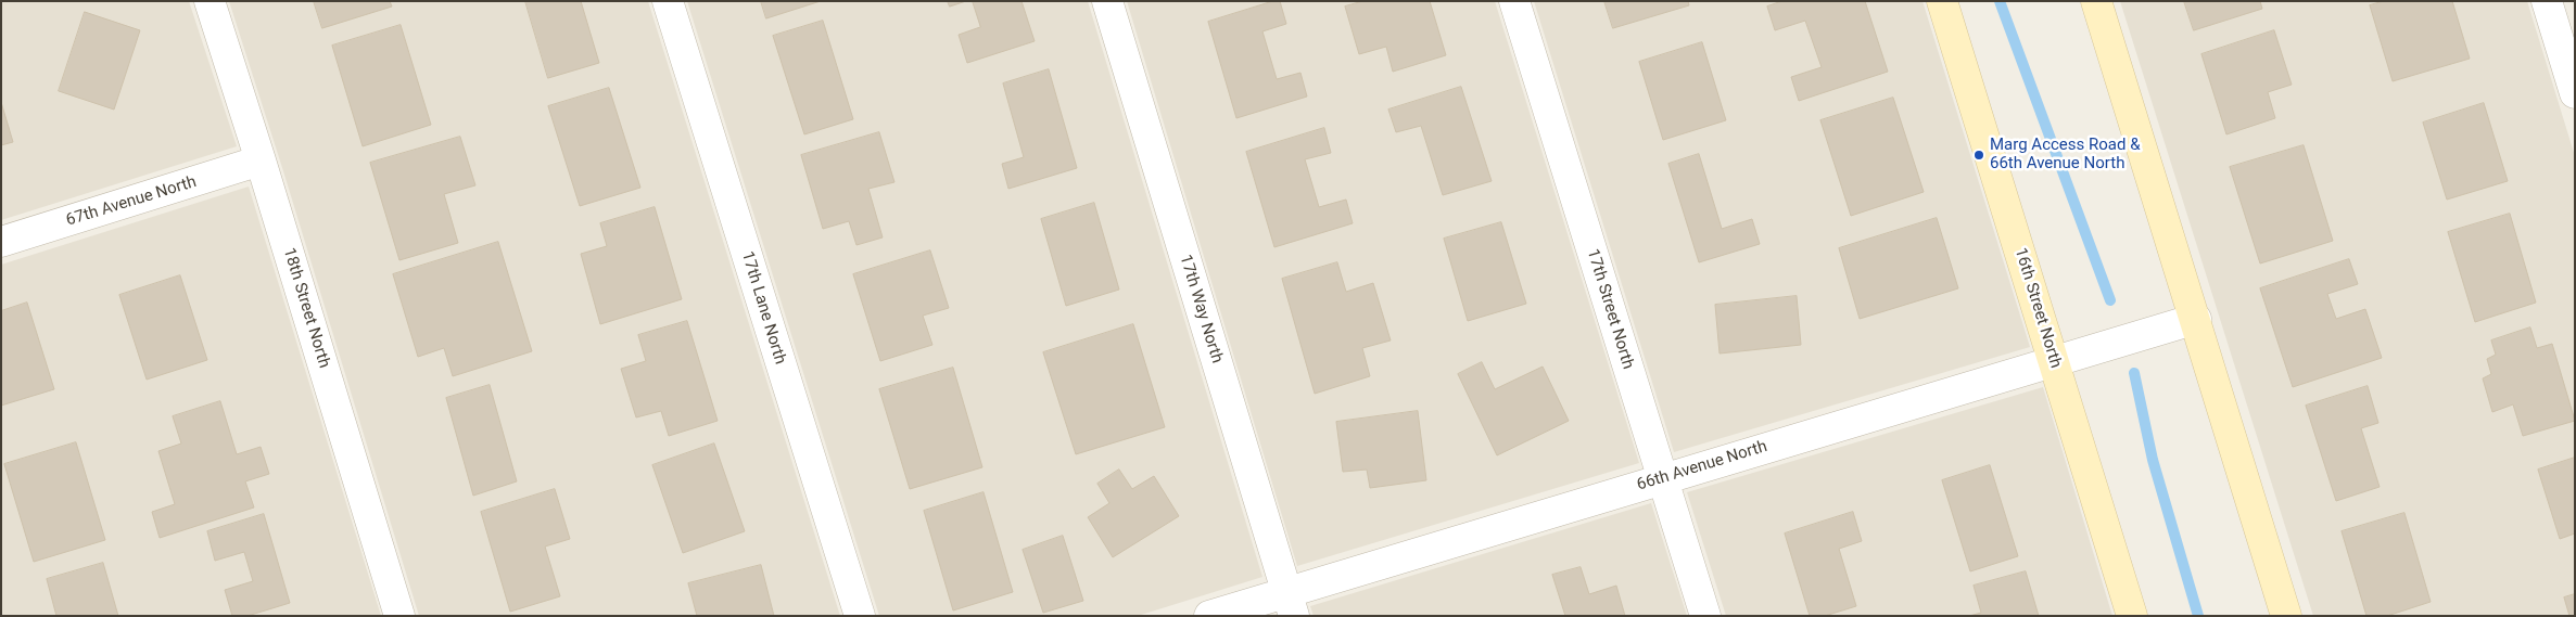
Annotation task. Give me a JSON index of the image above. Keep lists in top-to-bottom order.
{
  "streets": {
    "street": [
      "67th Avenue North",
      "18th Street North",
      "17th Lane North",
      "16th Street North",
      "17th Way North",
      "17th Street North",
      "66th Avenue North"
    ]
  },
  "crossings": [
    ["67th Avenue North", "18th Street North"],
    ["16th Street North", "66th Avenue North"],
    ["17th Way North", "66th Avenue North"],
    ["17th Street North", "66th Avenue North"]
  ],
  "places": ["Marg Access Road & 66th Avenue North"]
}
